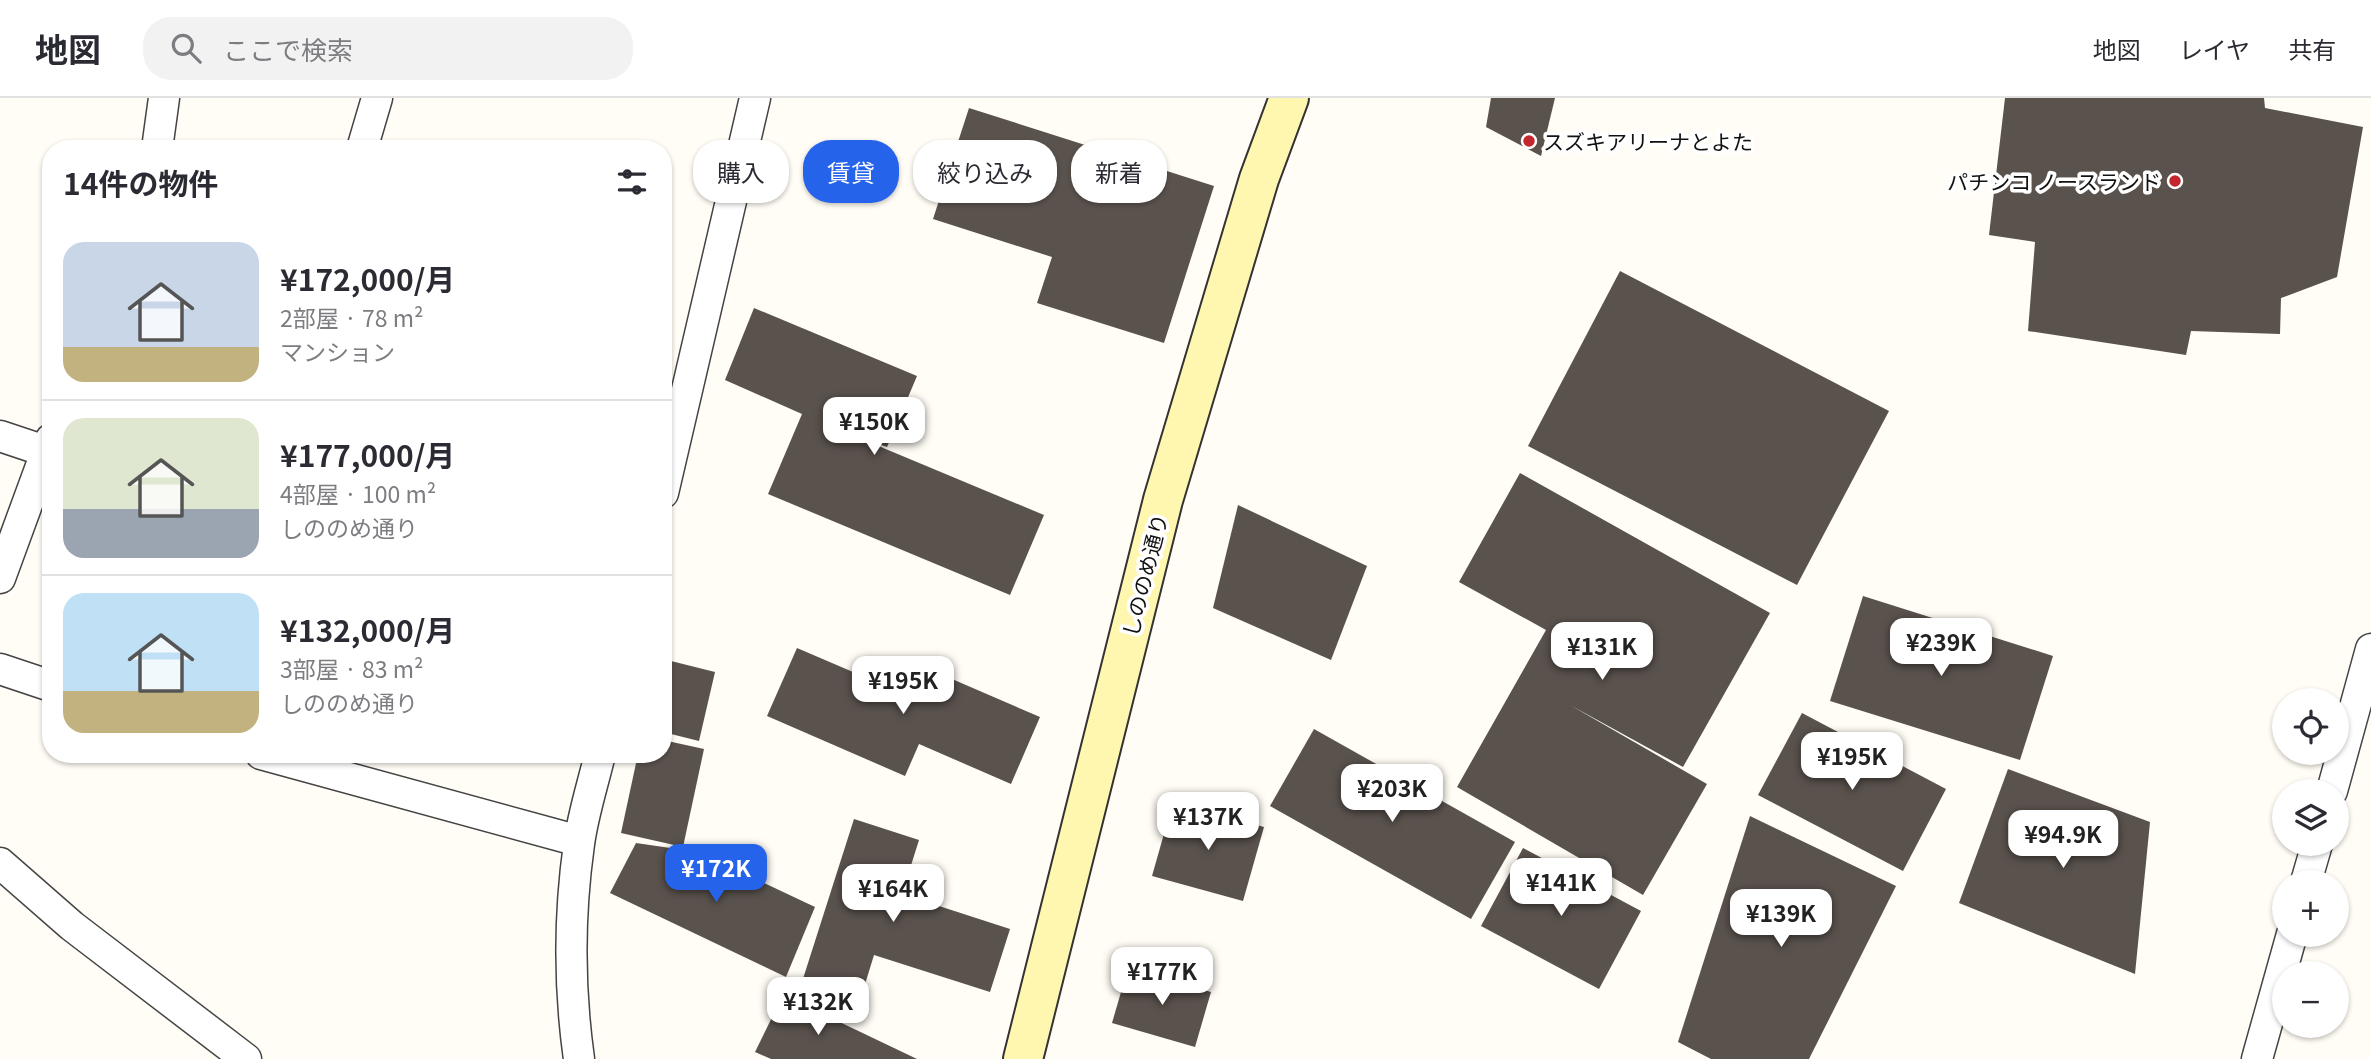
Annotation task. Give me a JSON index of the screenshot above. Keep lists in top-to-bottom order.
{
  "streets": {
    "main road": ["しののめ通り"]
  },
  "places": ["スズキアリーナとよた", "パチンコ ノースランド"],
  "page": {
    "header": "地図",
    "search": "ここで検索",
    "nav": ["地図", "レイヤ", "共有"],
    "chip": [
      "購入",
      "賃貸",
      "絞り込み",
      "新着"
    ],
    "heading": "14件の物件",
    "list": [
      {
        "name": "¥172,000/月",
        "note": "2部屋 · 78 m² · マンション"
      },
      {
        "name": "¥177,000/月",
        "note": "4部屋 · 100 m² · しののめ通り"
      },
      {
        "name": "¥132,000/月",
        "note": "3部屋 · 83 m² · しののめ通り"
      }
    ],
    "price": [
      "¥150K",
      "¥239K",
      "¥131K",
      "¥195K",
      "¥195K",
      "¥203K",
      "¥137K",
      "¥94.9K",
      "¥172K",
      "¥141K",
      "¥164K",
      "¥139K",
      "¥177K",
      "¥132K"
    ],
    "map_buttons": ["+", "−"]
  }
}
